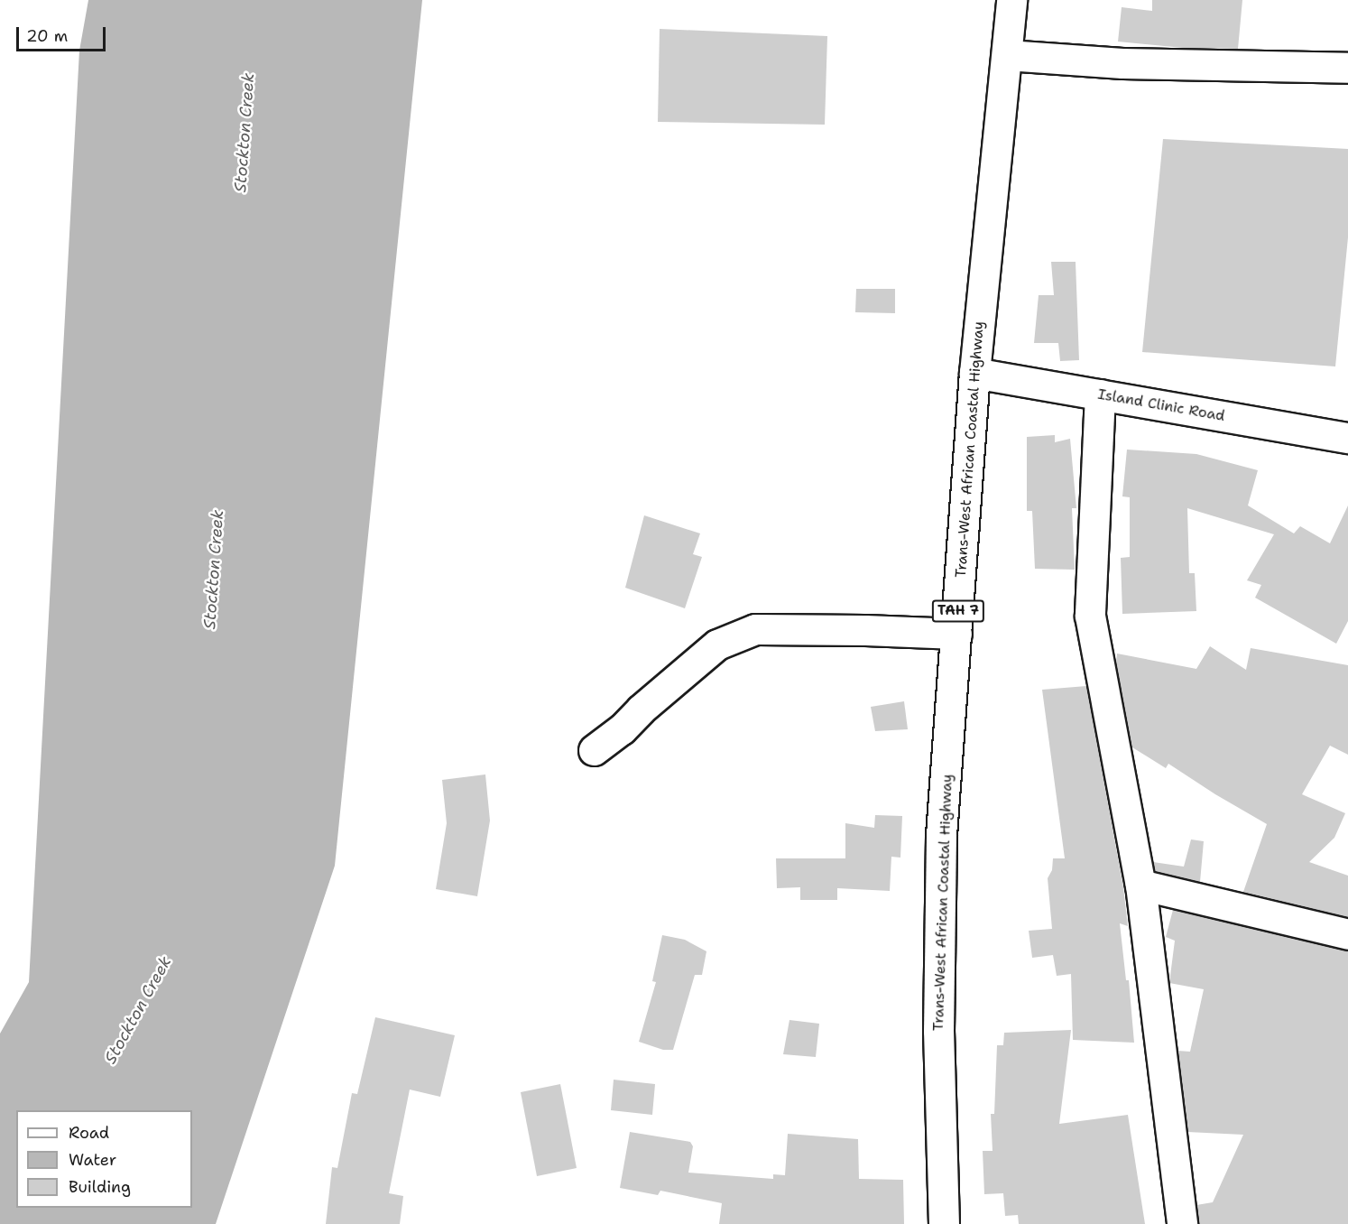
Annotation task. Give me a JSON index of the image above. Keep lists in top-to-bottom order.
{
  "streets": {
    "main road": ["Island Clinic Road", "Trans-West African Coastal Highway", "TAH 7"]
  },
  "crossings": [
    ["Island Clinic Road", "Trans-West African Coastal Highway"]
  ],
  "water": ["Stockton Creek"],
  "legend": ["Road", "Water", "Building"],
  "scale_bar": "20 m"
}
